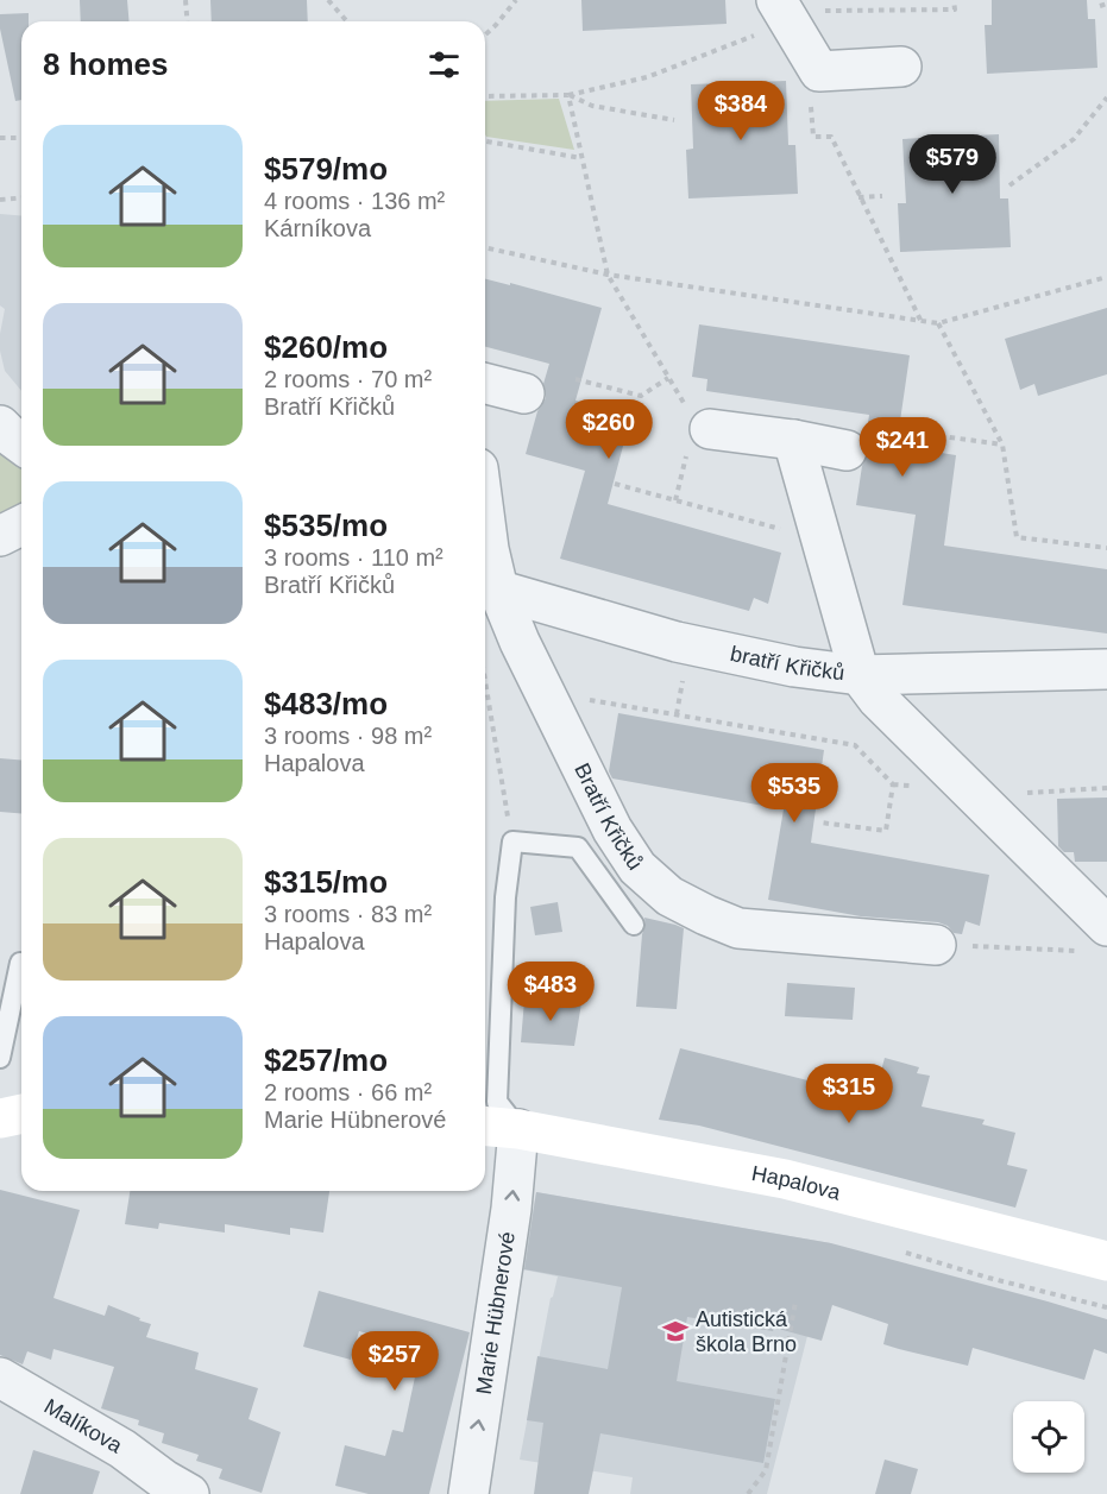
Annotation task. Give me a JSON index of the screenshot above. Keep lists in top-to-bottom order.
{
  "streets": {
    "street": [
      "bratří Křičků",
      "Bratří Křičků",
      "Hapalova",
      "Marie Hübnerové",
      "Malíkova"
    ]
  },
  "crossings": [
    ["bratří Křičků", "Bratří Křičků"],
    ["Hapalova", "Marie Hübnerové"]
  ],
  "one_way": ["Marie Hübnerové"],
  "places": {
    "school or university": ["Autistická škola Brno"]
  },
  "page": {
    "heading": "8 homes",
    "price": [
      "$384",
      "$579",
      "$260",
      "$241",
      "$535",
      "$483",
      "$315",
      "$257"
    ],
    "list": [
      {
        "name": "$579/mo",
        "note": "4 rooms · 136 m² · Kárníkova"
      },
      {
        "name": "$260/mo",
        "note": "2 rooms · 70 m² · Bratří Křičků"
      },
      {
        "name": "$535/mo",
        "note": "3 rooms · 110 m² · Bratří Křičků"
      },
      {
        "name": "$483/mo",
        "note": "3 rooms · 98 m² · Hapalova"
      },
      {
        "name": "$315/mo",
        "note": "3 rooms · 83 m² · Hapalova"
      },
      {
        "name": "$257/mo",
        "note": "2 rooms · 66 m² · Marie Hübnerové"
      }
    ]
  }
}
